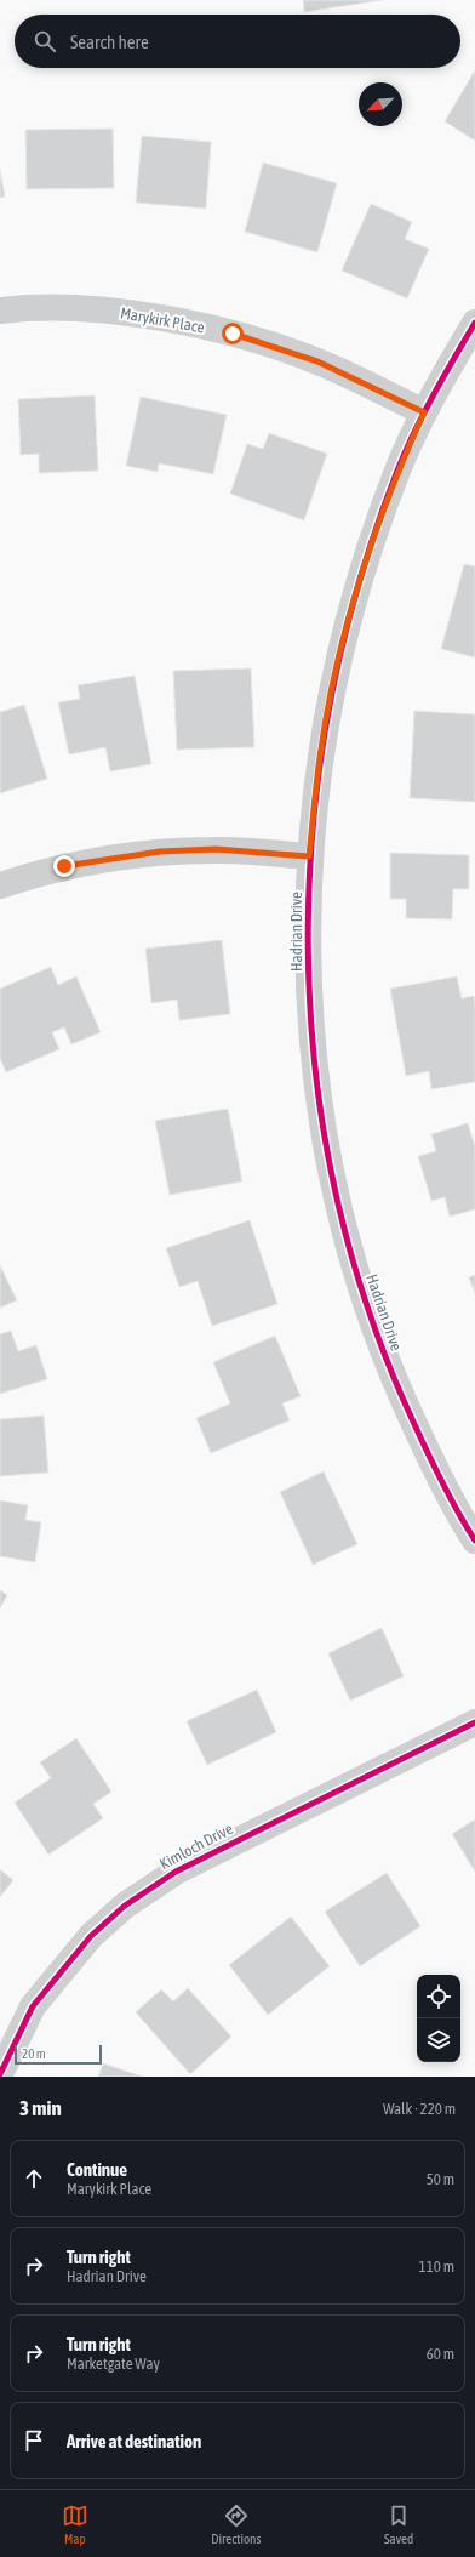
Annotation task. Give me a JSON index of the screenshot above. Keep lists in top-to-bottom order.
{
  "streets": {
    "street": ["Marykirk Place", "Hadrian Drive", "Kimloch Drive"]
  },
  "crossings": [
    ["Marykirk Place", "Hadrian Drive"]
  ],
  "scale_bar": "20 m",
  "north": "bottom left",
  "page": {
    "search": "Search here",
    "scale": "20 m",
    "heading": ["3 min", "Walk · 220 m"],
    "list": [
      ["Continue", "Marykirk Place", "50 m"],
      ["Turn right", "Hadrian Drive", "110 m"],
      ["Turn right", "Marketgate Way", "60 m"],
      "Arrive at destination"
    ],
    "nav": ["Map", "Directions", "Saved"]
  }
}
